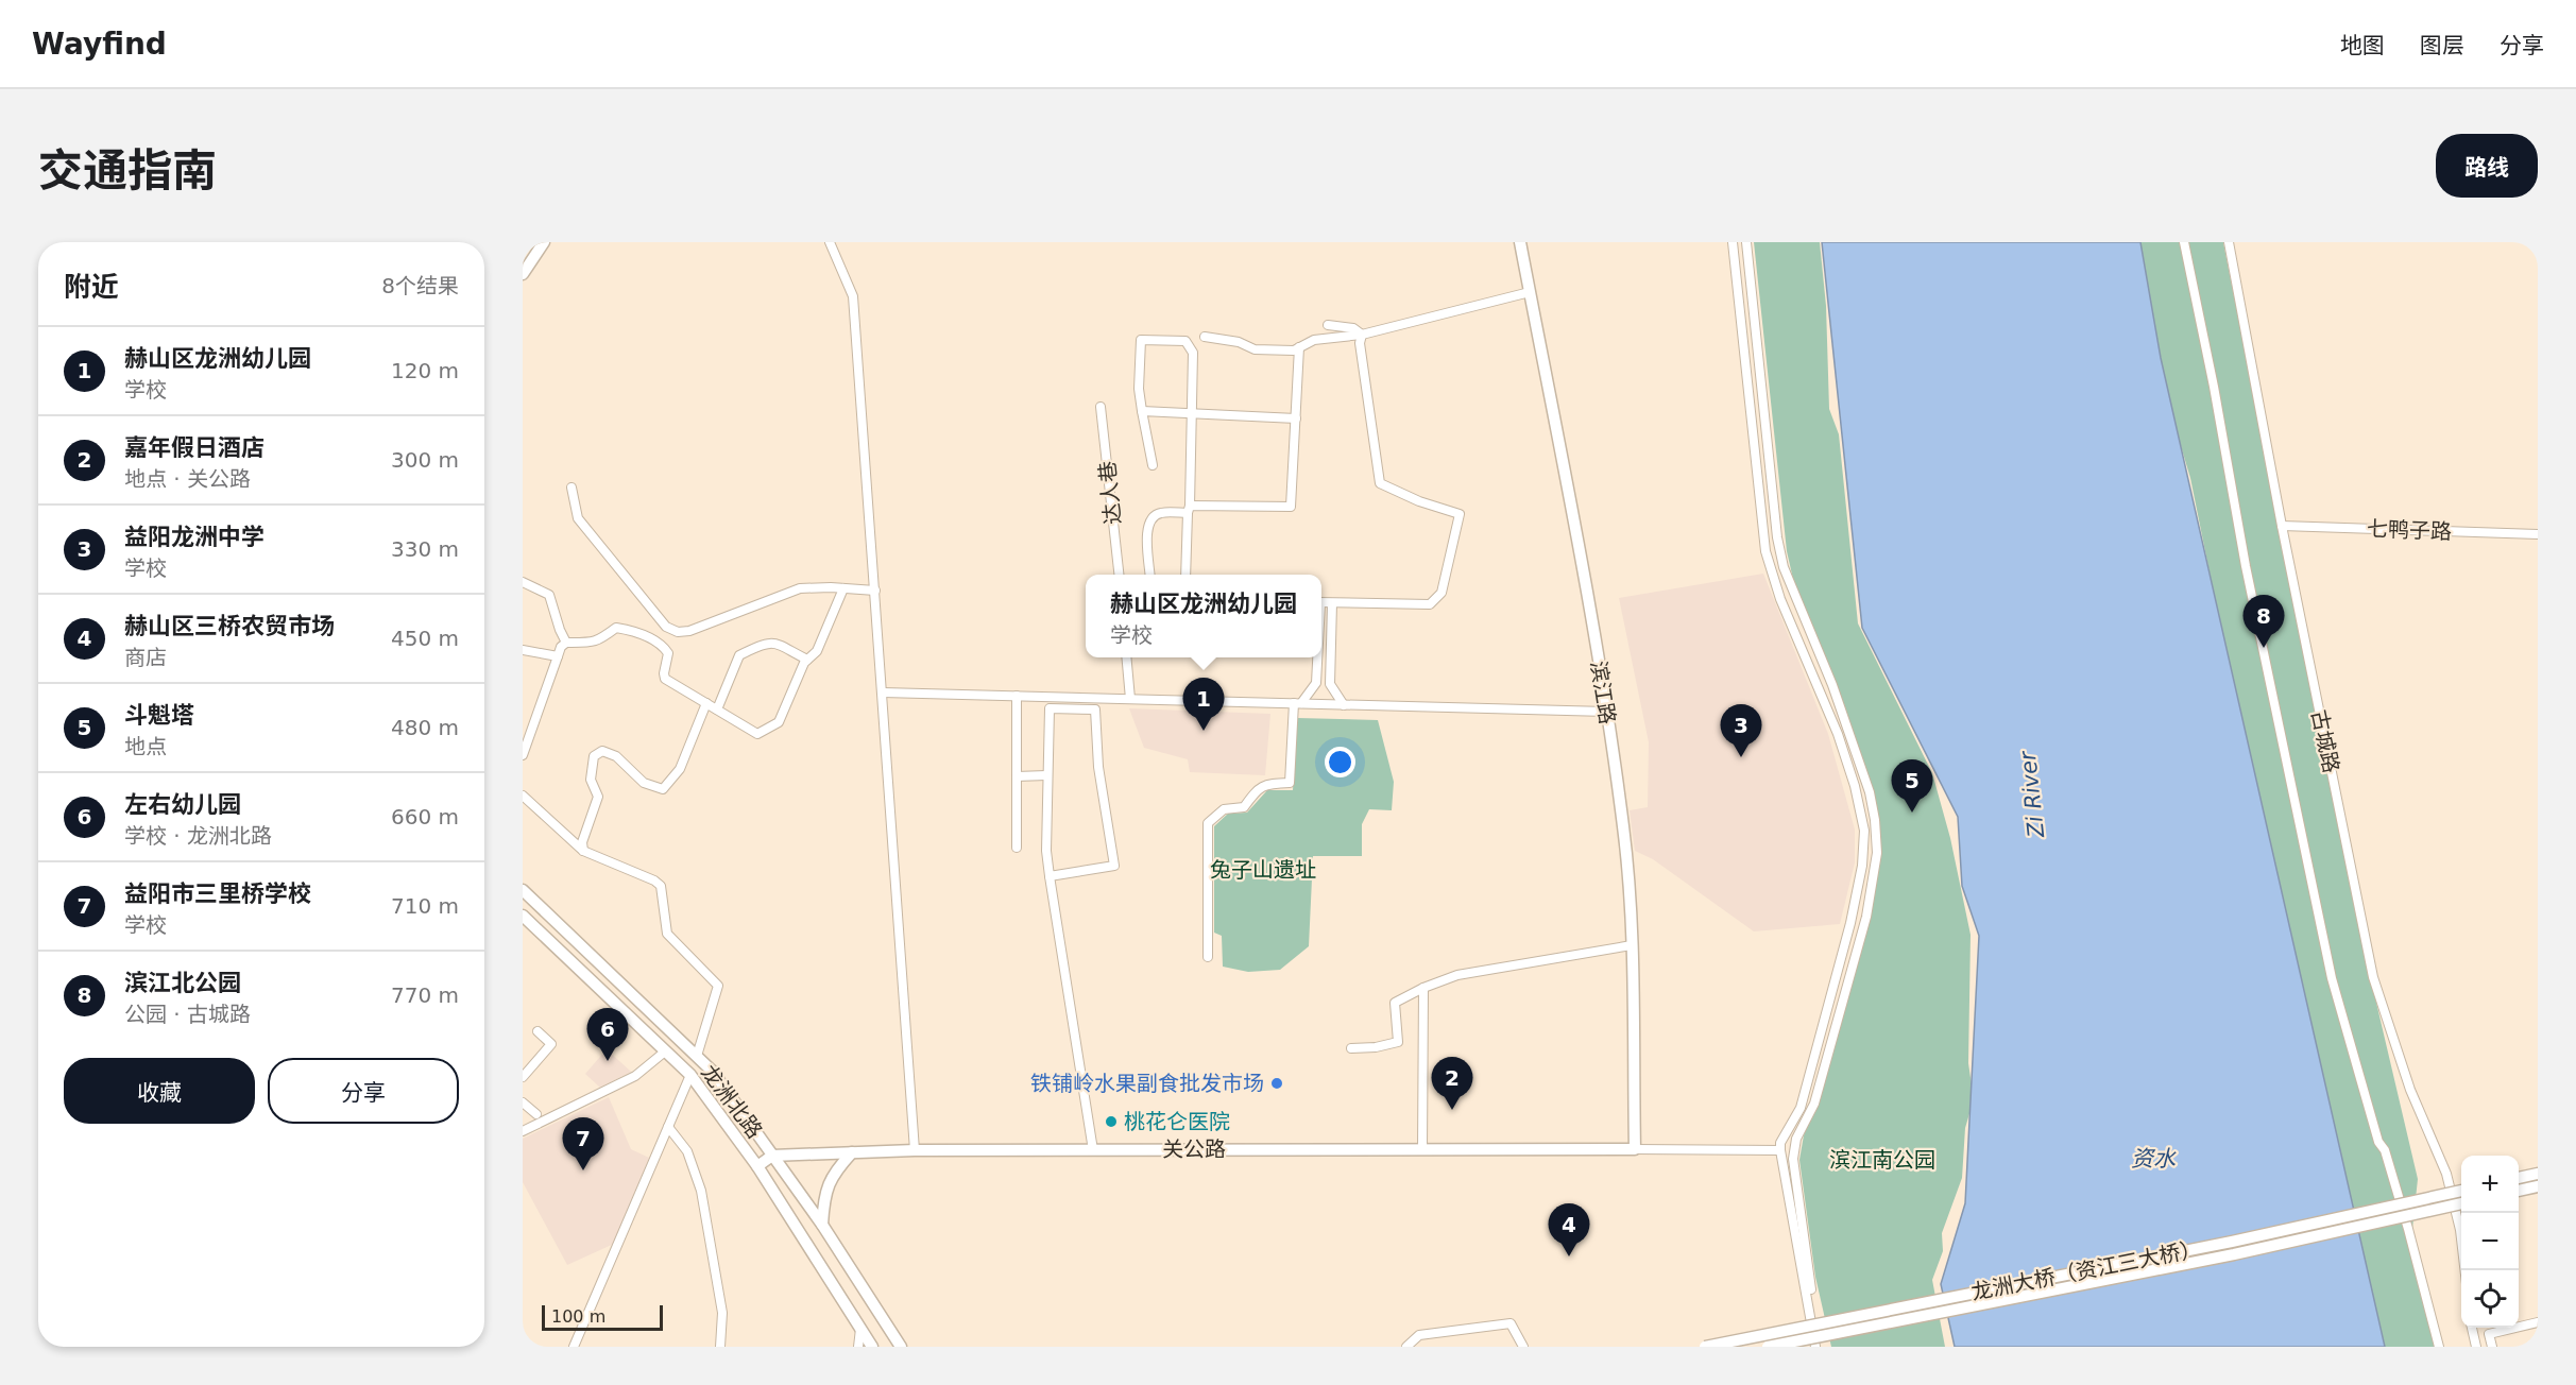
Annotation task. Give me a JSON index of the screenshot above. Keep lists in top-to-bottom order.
{
  "streets": {
    "main road": [
      "滨江路",
      "龙洲北路",
      "关公路",
      "龙洲大桥（资江三大桥）"
    ],
    "street": ["达人巷", "七鸭子路", "古城路"]
  },
  "crossings": [
    ["七鸭子路", "古城路"],
    ["滨江路", "关公路"],
    ["龙洲北路", "关公路"]
  ],
  "water": ["Zi River", "资水"],
  "parks": ["兔子山遗址", "滨江南公园"],
  "places": ["铁铺岭水果副食批发市场", "桃花仑医院"],
  "scale_bar": "100 m",
  "page": {
    "header": "Wayfind",
    "nav": ["地图", "图层", "分享"],
    "title": "交通指南",
    "buttons": [
      "路线",
      ["收藏", "分享"]
    ],
    "heading": ["附近", "8个结果"],
    "list": [
      {
        "mark": "1",
        "name": "赫山区龙洲幼儿园",
        "note": "学校",
        "value": "120 m"
      },
      {
        "mark": "2",
        "name": "嘉年假日酒店",
        "note": "地点 · 关公路",
        "value": "300 m"
      },
      {
        "mark": "3",
        "name": "益阳龙洲中学",
        "note": "学校",
        "value": "330 m"
      },
      {
        "mark": "4",
        "name": "赫山区三桥农贸市场",
        "note": "商店",
        "value": "450 m"
      },
      {
        "mark": "5",
        "name": "斗魁塔",
        "note": "地点",
        "value": "480 m"
      },
      {
        "mark": "6",
        "name": "左右幼儿园",
        "note": "学校 · 龙洲北路",
        "value": "660 m"
      },
      {
        "mark": "7",
        "name": "益阳市三里桥学校",
        "note": "学校",
        "value": "710 m"
      },
      {
        "mark": "8",
        "name": "滨江北公园",
        "note": "公园 · 古城路",
        "value": "770 m"
      }
    ],
    "popup": ["赫山区龙洲幼儿园", "学校"],
    "pins": [
      "8",
      "1",
      "3",
      "5",
      "6",
      "2",
      "7",
      "4"
    ],
    "map_buttons": ["+", "−"],
    "scale": "100 m"
  }
}
